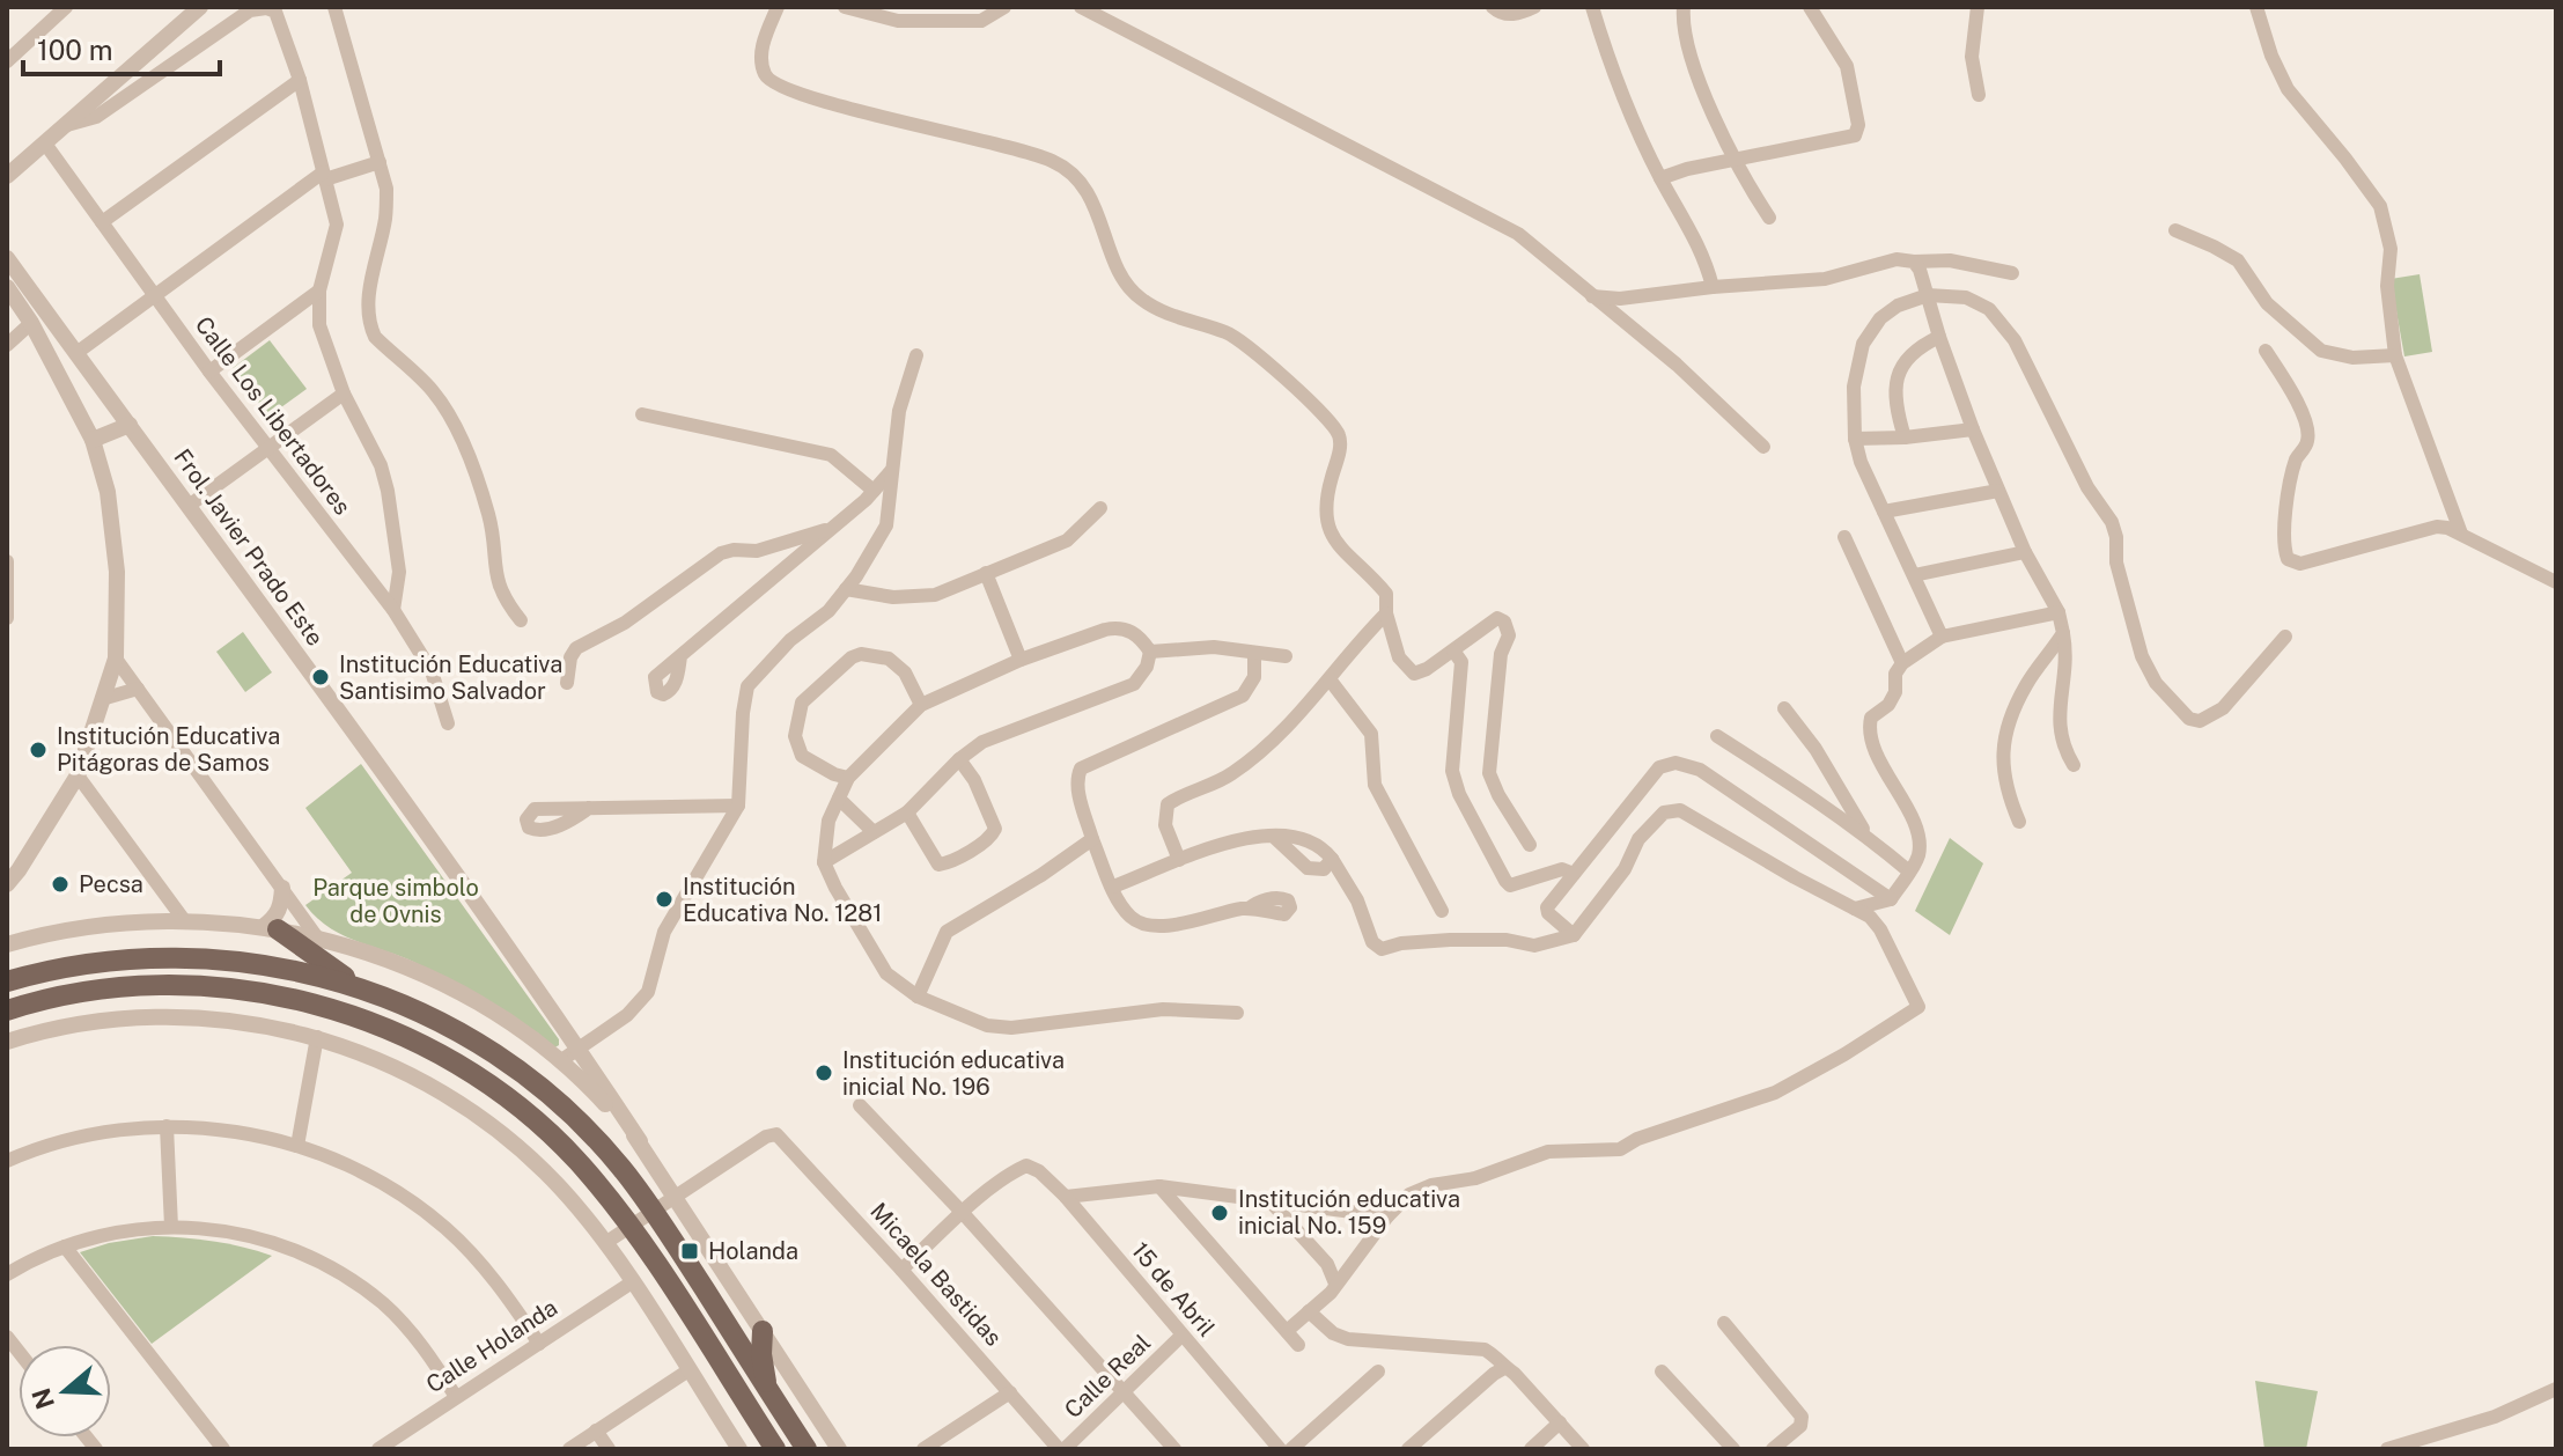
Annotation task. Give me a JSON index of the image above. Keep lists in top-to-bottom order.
{
  "streets": {
    "street": [
      "Calle Los Libertadores",
      "Frol. Javier Prado Este",
      "Micaela Bastidas",
      "15 de Abril",
      "Calle Holanda",
      "Calle Real"
    ]
  },
  "crossings": [
    ["Micaela Bastidas", "Calle Real"],
    ["15 de Abril", "Calle Real"]
  ],
  "parks": ["Parque simbolo de Ovnis"],
  "places": {
    "other": [
      "Institución Educativa Santisimo Salvador",
      "Institución Educativa Pitágoras de Samos",
      "Pecsa",
      "Institución Educativa No. 1281",
      "Institución educativa inicial No. 196",
      "Institución educativa inicial No. 159"
    ],
    "transit": ["Holanda"]
  },
  "scale_bar": "100 m",
  "north": "left"
}
